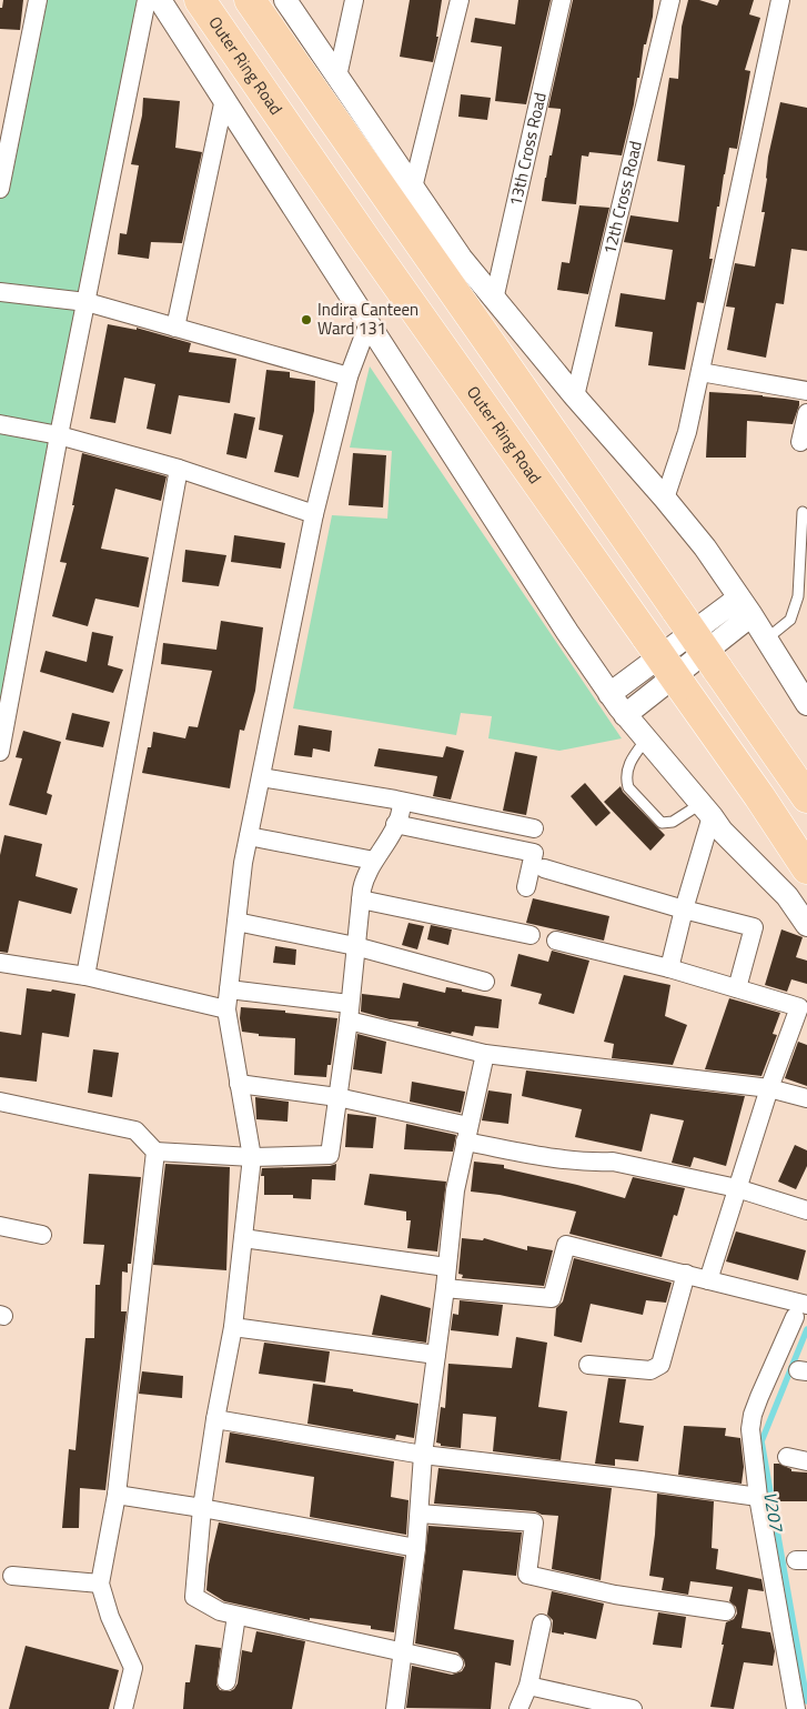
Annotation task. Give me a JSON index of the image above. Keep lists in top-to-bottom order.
{
  "streets": {
    "highway": ["Outer Ring Road"],
    "street": ["13th Cross Road", "12th Cross Road"]
  },
  "water": ["V207"],
  "places": ["Indira Canteen Ward 131"]
}
